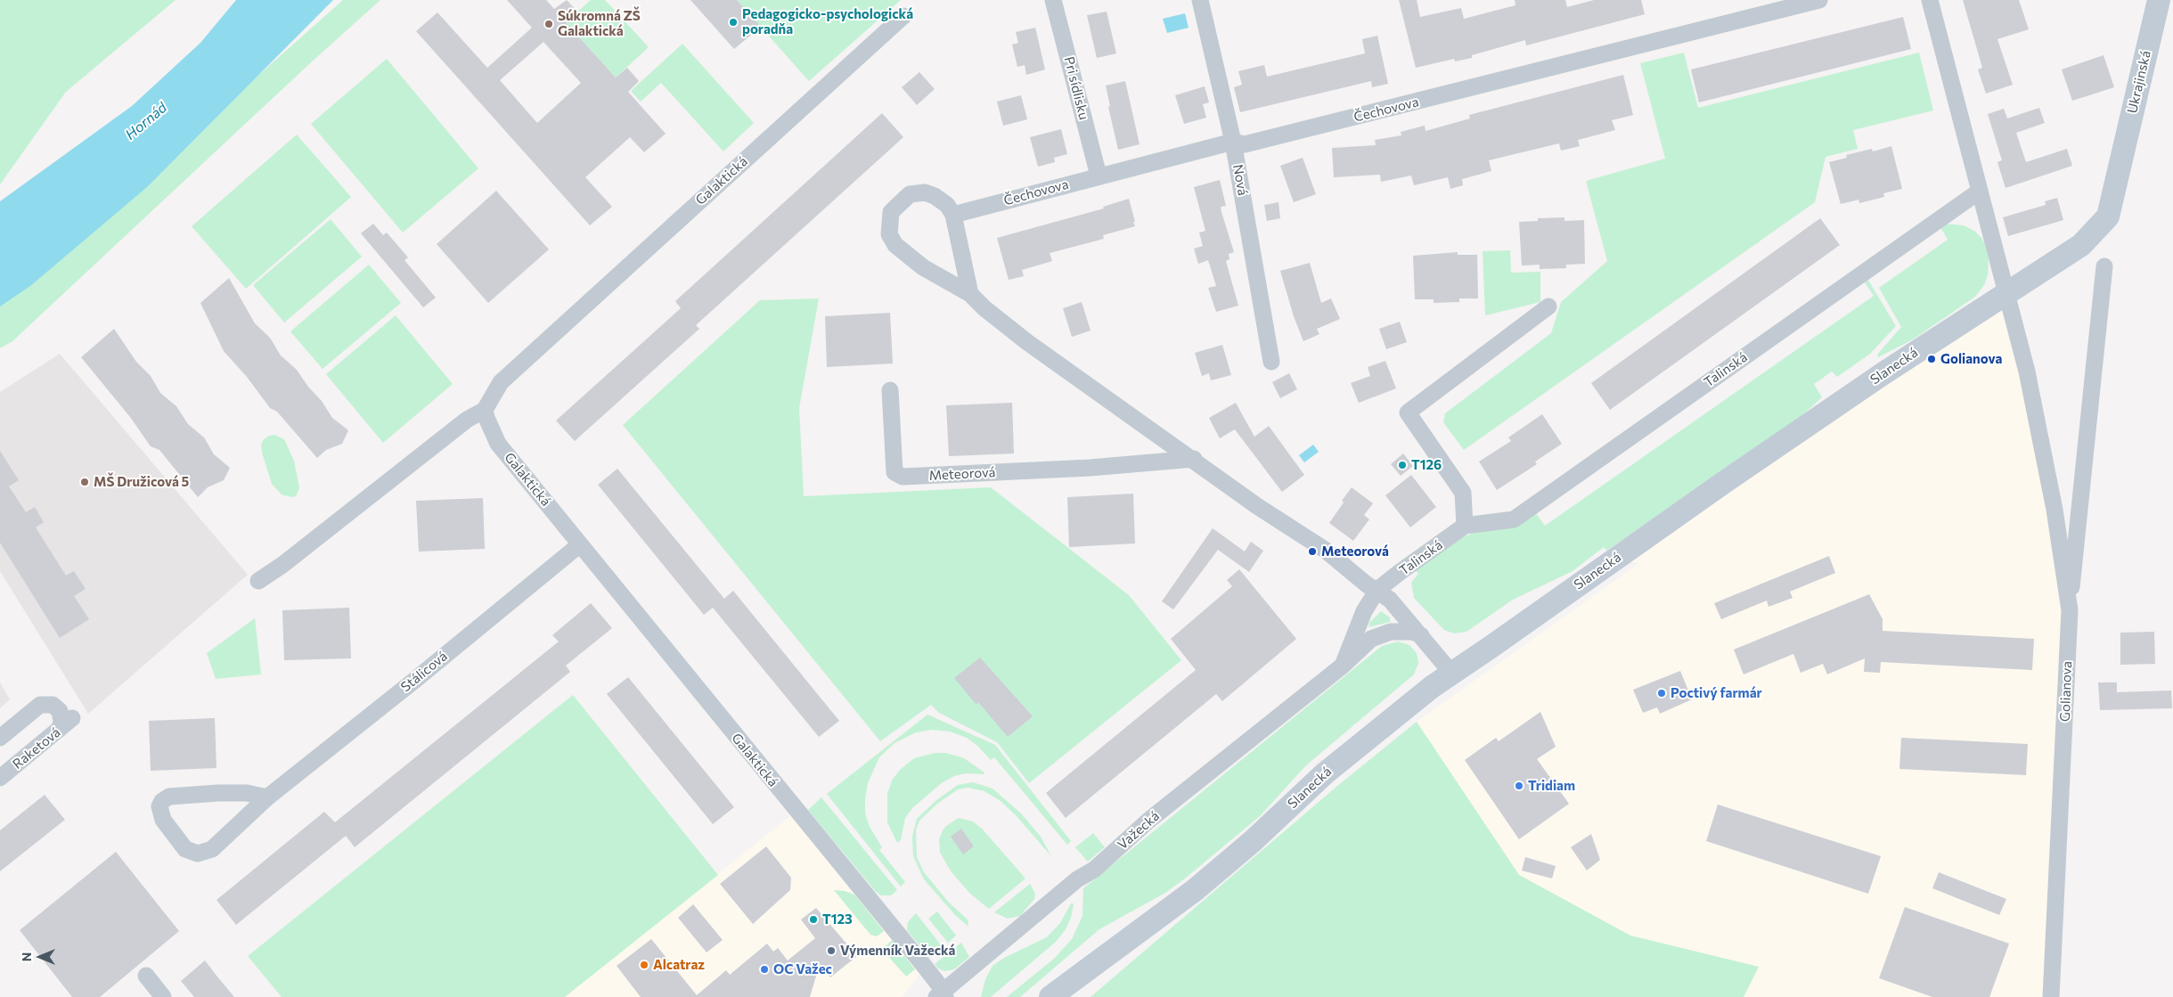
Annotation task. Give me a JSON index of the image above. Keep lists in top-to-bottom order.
{
  "streets": {
    "main road": ["Ukrajinská", "Slanecká"],
    "street": [
      "Pri sídlisku",
      "Čechovova",
      "Nová",
      "Galaktická",
      "Talinská",
      "Meteorová",
      "Stálicová",
      "Golianova",
      "Raketová",
      "Važecká"
    ]
  },
  "crossings": [
    ["Ukrajinská", "Slanecká"],
    ["Pri sídlisku", "Čechovova"],
    ["Čechovova", "Nová"],
    ["Galaktická", "Stálicová"],
    ["Galaktická", "Važecká"],
    ["Slanecká", "Golianova"],
    ["Talinská", "Golianova"],
    ["Talinská", "Važecká"]
  ],
  "water": ["Hornád"],
  "places": [
    "Pedagogicko-psychologická poradňa",
    "Súkromná ZŠ Galaktická",
    "Golianova",
    "T126",
    "MŠ Družicová 5",
    "Meteorová",
    "Poctivý farmár",
    "Tridiam",
    "T123",
    "Výmenník Važecká",
    "Alcatraz",
    "OC Važec"
  ],
  "north": "left"
}
